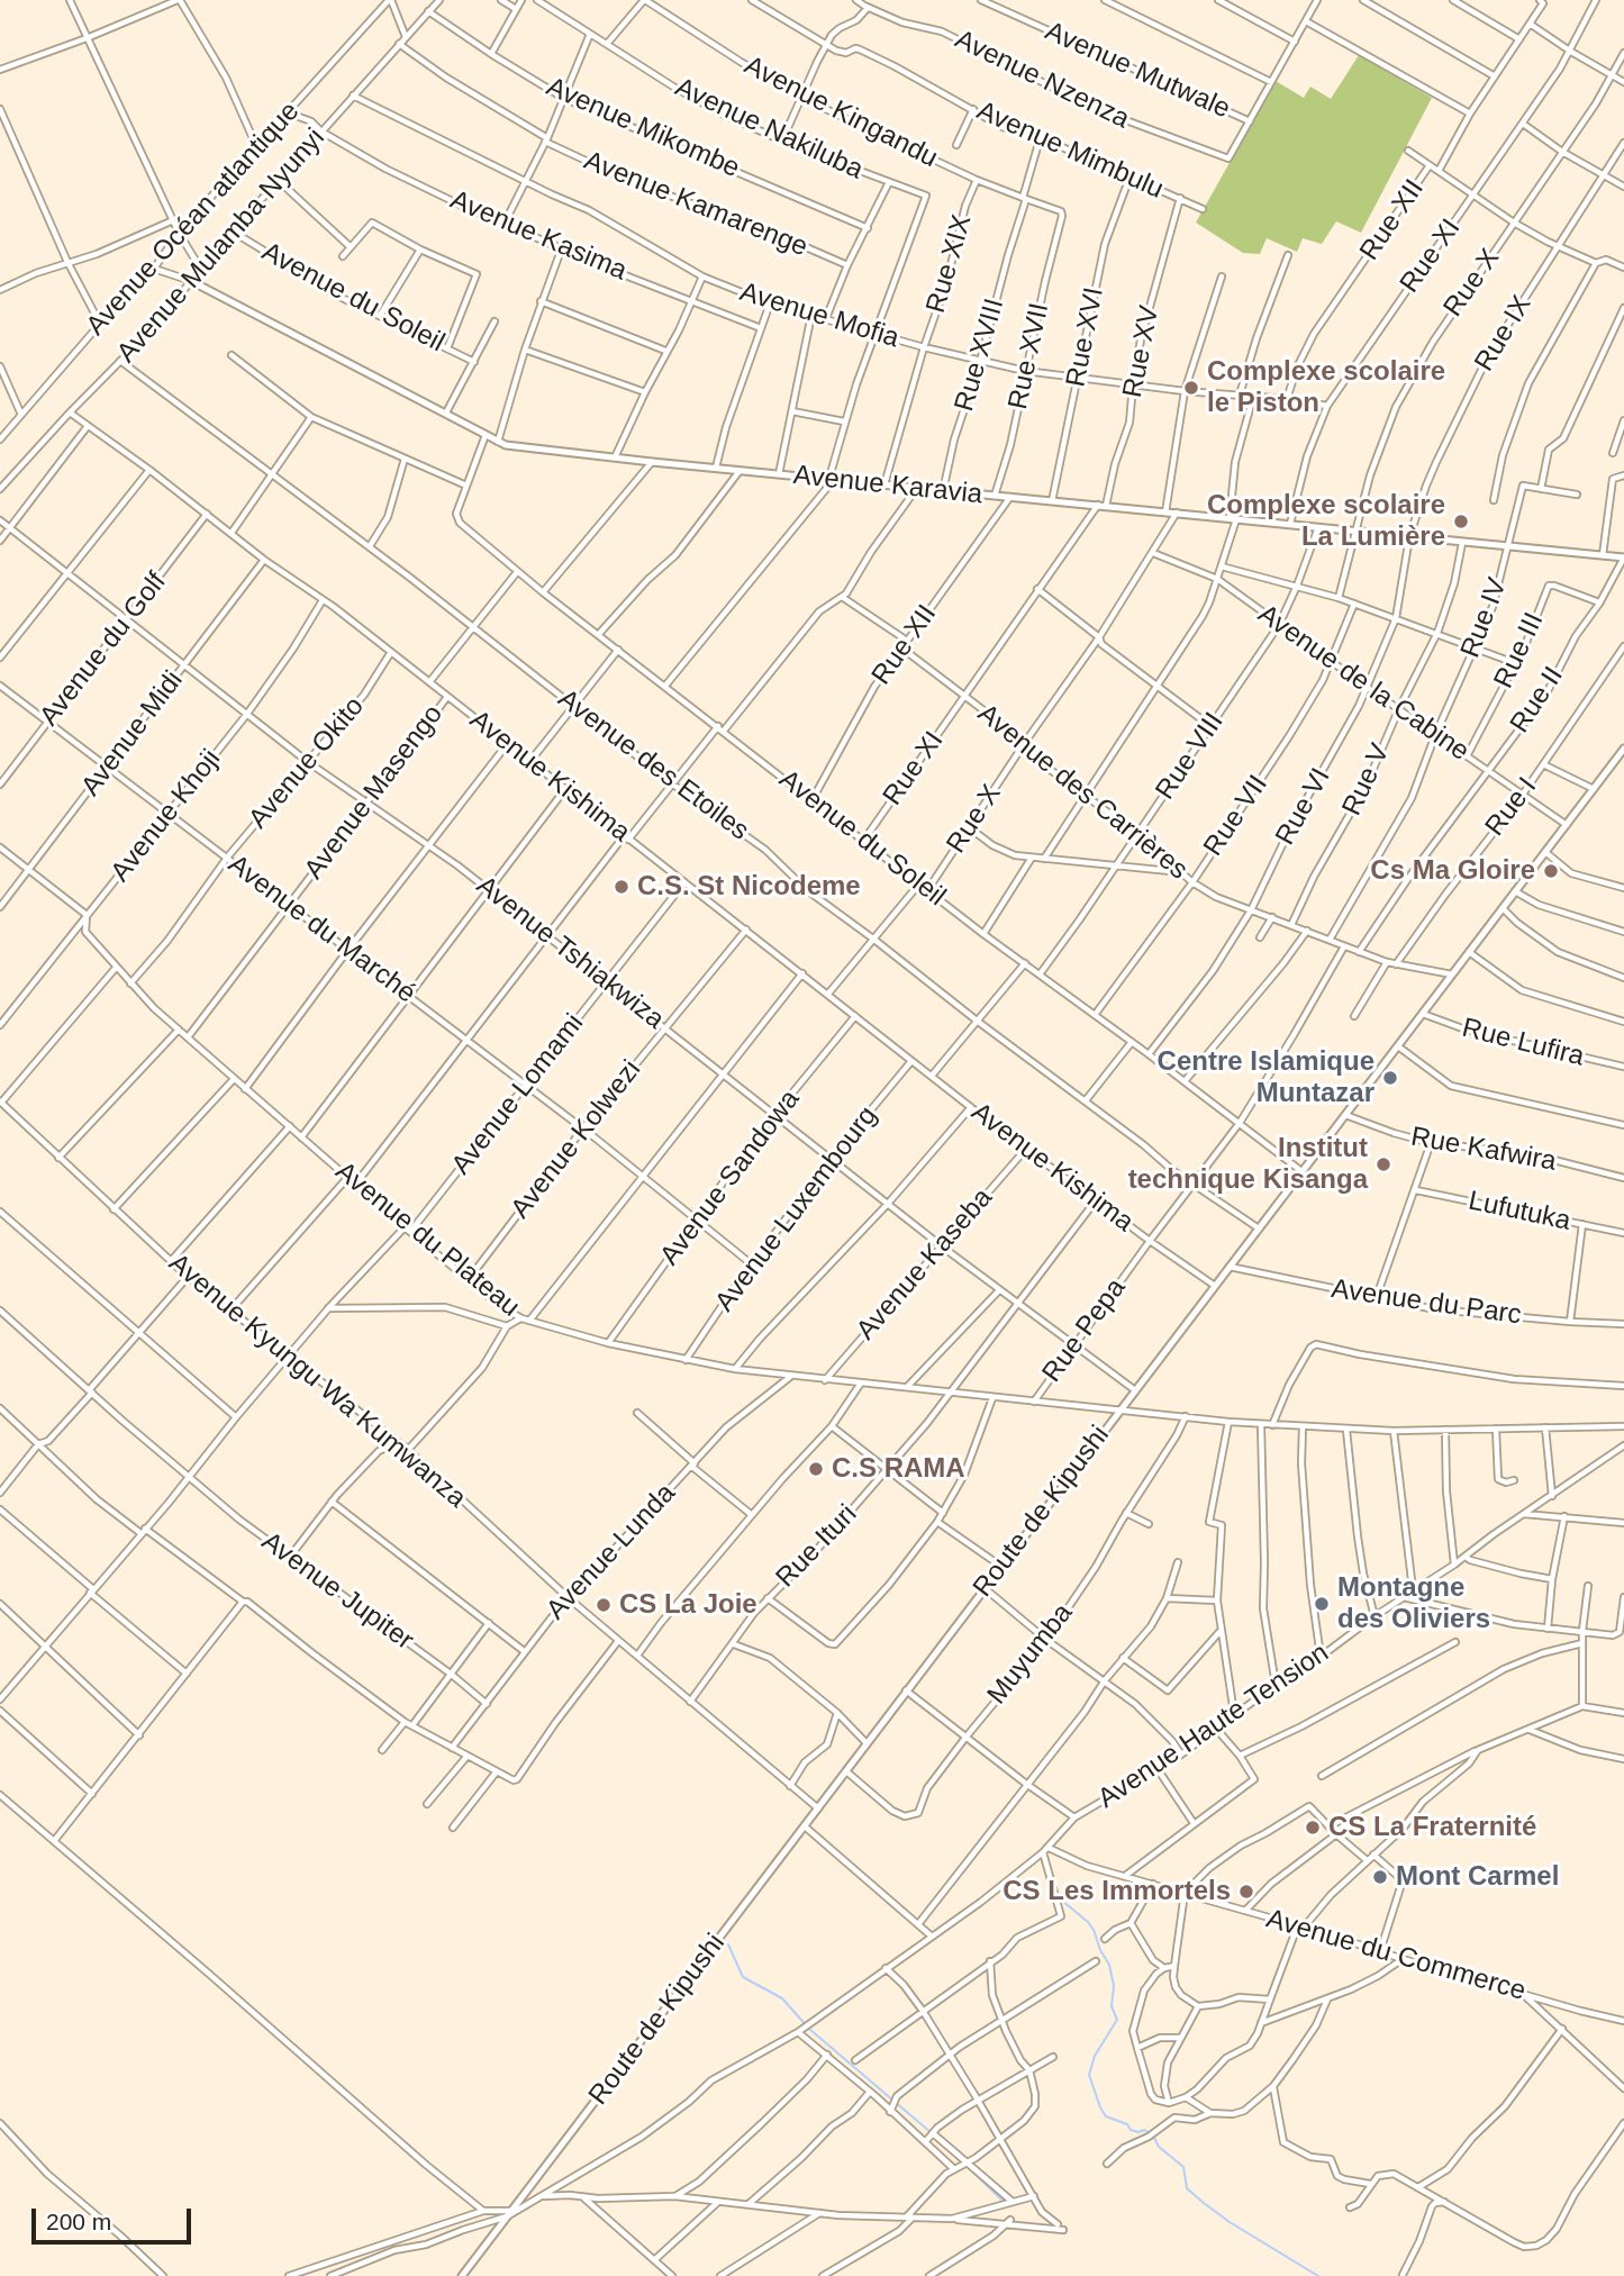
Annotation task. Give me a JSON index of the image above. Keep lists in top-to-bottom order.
{
  "streets": {
    "main road": ["Avenue Karavia", "Route de Kipushi"],
    "street": [
      "Avenue Mutwale",
      "Avenue Nzenza",
      "Avenue Kingandu",
      "Avenue Mikombe",
      "Avenue Nakiluba",
      "Avenue Mimbulu",
      "Avenue Kamarenge",
      "Avenue Océan atlantique",
      "Rue XII",
      "Avenue Kasima",
      "Avenue Mulamba Nyunyi",
      "Rue XI",
      "Rue XIX",
      "Rue X",
      "Avenue du Soleil",
      "Avenue Mofia",
      "Rue IX",
      "Rue XVI",
      "Rue XV",
      "Rue XVIII",
      "Rue XVII",
      "Rue IV",
      "Avenue du Golf",
      "Rue III",
      "Avenue de la Cabine",
      "Rue II",
      "Avenue Midi",
      "Rue VIII",
      "Avenue Okito",
      "Avenue des Etoiles",
      "Avenue Kishima",
      "Rue V",
      "Avenue Masengo",
      "Avenue des Carrières",
      "Rue VI",
      "Rue I",
      "Avenue Khoji",
      "Rue VII",
      "Avenue du Marché",
      "Avenue Tshiakwiza",
      "Rue Lufira",
      "Avenue Lomami",
      "Avenue Kolwezi",
      "Rue Kafwira",
      "Avenue Sandowa",
      "Avenue Luxembourg",
      "Lufutuka",
      "Avenue du Plateau",
      "Avenue Kaseba",
      "Avenue du Parc",
      "Rue Pepa",
      "Avenue Kyungu Wa Kumwanza",
      "Rue Ituri",
      "Avenue Lunda",
      "Avenue Jupiter",
      "Muyumba",
      "Avenue Haute Tension",
      "Avenue du Commerce"
    ]
  },
  "crossings": [
    ["Avenue Mutwale", "Avenue Nzenza"],
    ["Avenue Kingandu", "Rue XIX"],
    ["Avenue Kingandu", "Rue XVIII"],
    ["Avenue Kingandu", "Rue XVII"],
    ["Avenue Mikombe", "Avenue Mulamba Nyunyi"],
    ["Avenue Nakiluba", "Avenue Mofia"],
    ["Avenue Mimbulu", "Rue XVI"],
    ["Avenue Mimbulu", "Rue XV"],
    ["Avenue Kamarenge", "Avenue Mulamba Nyunyi"],
    ["Avenue Océan atlantique", "Avenue Kasima"],
    ["Rue XII", "Avenue du Soleil"],
    ["Rue XII", "Avenue Mofia"],
    ["Rue XII", "Avenue Karavia"],
    ["Rue XII", "Avenue des Carrières"],
    ["Avenue Kasima", "Avenue Mulamba Nyunyi"],
    ["Avenue Mulamba Nyunyi", "Avenue du Soleil"],
    ["Avenue Mulamba Nyunyi", "Avenue Mofia"],
    ["Avenue Mulamba Nyunyi", "Avenue Karavia"],
    ["Avenue Mulamba Nyunyi", "Avenue des Etoiles"],
    ["Avenue Mulamba Nyunyi", "Avenue Kishima"],
    ["Rue XI", "Avenue du Soleil"],
    ["Rue XI", "Avenue Mofia"],
    ["Rue XI", "Rue XV"],
    ["Rue XI", "Avenue Karavia"],
    ["Rue XI", "Avenue des Carrières"],
    ["Rue XIX", "Avenue Mofia"],
    ["Rue XIX", "Avenue Karavia"],
    ["Rue X", "Avenue du Soleil"],
    ["Rue X", "Avenue Karavia"],
    ["Rue X", "Avenue de la Cabine"],
    ["Rue X", "Avenue des Carrières"],
    ["Avenue du Soleil", "Avenue Karavia"],
    ["Avenue du Soleil", "Rue VIII"],
    ["Avenue du Soleil", "Rue VI"],
    ["Avenue du Soleil", "Rue VII"],
    ["Avenue du Soleil", "Rue Pepa"],
    ["Avenue du Soleil", "Route de Kipushi"],
    ["Avenue Mofia", "Rue XVI"],
    ["Avenue Mofia", "Rue XV"],
    ["Avenue Mofia", "Rue XVIII"],
    ["Avenue Mofia", "Rue XVII"],
    ["Rue IX", "Avenue Karavia"],
    ["Rue IX", "Rue VI"],
    ["Rue XVI", "Avenue Karavia"],
    ["Rue XV", "Avenue Karavia"],
    ["Rue XVIII", "Avenue Karavia"],
    ["Rue XVII", "Avenue Karavia"],
    ["Avenue Karavia", "Rue IV"],
    ["Avenue Karavia", "Rue II"],
    ["Avenue Karavia", "Rue VIII"],
    ["Avenue Karavia", "Rue V"],
    ["Avenue Karavia", "Rue VI"],
    ["Rue IV", "Avenue de la Cabine"],
    ["Rue IV", "Avenue des Carrières"],
    ["Avenue du Golf", "Avenue Kishima"],
    ["Avenue du Golf", "Avenue du Marché"],
    ["Avenue du Golf", "Avenue Tshiakwiza"],
    ["Rue III", "Avenue de la Cabine"],
    ["Rue III", "Rue II"],
    ["Avenue de la Cabine", "Rue II"],
    ["Avenue de la Cabine", "Rue VIII"],
    ["Avenue de la Cabine", "Rue V"],
    ["Avenue de la Cabine", "Rue VI"],
    ["Avenue de la Cabine", "Rue I"],
    ["Avenue de la Cabine", "Rue VII"],
    ["Avenue de la Cabine", "Route de Kipushi"],
    ["Rue II", "Avenue des Carrières"],
    ["Avenue Midi", "Avenue Kishima"],
    ["Avenue Midi", "Avenue du Marché"],
    ["Avenue Midi", "Avenue Tshiakwiza"],
    ["Rue VIII", "Avenue des Carrières"],
    ["Avenue Okito", "Avenue Kishima"],
    ["Avenue Okito", "Avenue du Marché"],
    ["Avenue Okito", "Avenue Tshiakwiza"],
    ["Avenue Okito", "Avenue du Plateau"],
    ["Avenue des Etoiles", "Rue Pepa"],
    ["Avenue des Etoiles", "Route de Kipushi"],
    ["Avenue Kishima", "Avenue Masengo"],
    ["Avenue Kishima", "Avenue Khoji"],
    ["Avenue Kishima", "Avenue Lomami"],
    ["Avenue Kishima", "Avenue Kolwezi"],
    ["Avenue Kishima", "Avenue Sandowa"],
    ["Avenue Kishima", "Avenue Luxembourg"],
    ["Avenue Kishima", "Avenue Kaseba"],
    ["Avenue Kishima", "Rue Pepa"],
    ["Avenue Kishima", "Route de Kipushi"],
    ["Avenue Kishima", "Rue Ituri"],
    ["Rue V", "Avenue des Carrières"],
    ["Avenue Masengo", "Avenue du Marché"],
    ["Avenue Masengo", "Avenue Tshiakwiza"],
    ["Avenue Masengo", "Avenue du Plateau"],
    ["Avenue des Carrières", "Rue VI"],
    ["Avenue des Carrières", "Rue I"],
    ["Avenue des Carrières", "Rue VII"],
    ["Avenue des Carrières", "Rue Pepa"],
    ["Avenue des Carrières", "Route de Kipushi"],
    ["Avenue Khoji", "Avenue du Marché"],
    ["Avenue Khoji", "Avenue Tshiakwiza"],
    ["Avenue Khoji", "Avenue du Plateau"],
    ["Avenue du Marché", "Avenue Lomami"],
    ["Avenue du Marché", "Avenue Kolwezi"],
    ["Avenue du Marché", "Avenue Sandowa"],
    ["Avenue du Marché", "Avenue Luxembourg"],
    ["Avenue Tshiakwiza", "Avenue Lomami"],
    ["Avenue Tshiakwiza", "Avenue Kolwezi"],
    ["Avenue Tshiakwiza", "Avenue Sandowa"],
    ["Avenue Tshiakwiza", "Avenue Luxembourg"],
    ["Avenue Tshiakwiza", "Avenue Kaseba"],
    ["Avenue Tshiakwiza", "Rue Pepa"],
    ["Avenue Tshiakwiza", "Route de Kipushi"],
    ["Avenue Tshiakwiza", "Rue Ituri"],
    ["Rue Lufira", "Route de Kipushi"],
    ["Avenue Lomami", "Avenue du Plateau"],
    ["Avenue Kolwezi", "Avenue du Plateau"],
    ["Rue Kafwira", "Route de Kipushi"],
    ["Avenue Sandowa", "Avenue du Plateau"],
    ["Avenue Luxembourg", "Avenue du Plateau"],
    ["Avenue du Plateau", "Avenue Kaseba"],
    ["Avenue du Plateau", "Rue Pepa"],
    ["Avenue du Plateau", "Route de Kipushi"],
    ["Avenue du Plateau", "Rue Ituri"],
    ["Avenue du Plateau", "Avenue Lunda"],
    ["Avenue du Plateau", "Muyumba"],
    ["Avenue du Parc", "Route de Kipushi"],
    ["Avenue Kyungu Wa Kumwanza", "Route de Kipushi"],
    ["Avenue Kyungu Wa Kumwanza", "Rue Ituri"],
    ["Avenue Kyungu Wa Kumwanza", "Avenue Lunda"],
    ["Route de Kipushi", "Muyumba"],
    ["Avenue Lunda", "Avenue Jupiter"]
  ],
  "places": [
    "Complexe scolaire le Piston",
    "Complexe scolaire La Lumière",
    "Cs Ma Gloire",
    "C.S. St Nicodeme",
    "Centre Islamique Muntazar",
    "Institut technique Kisanga",
    "C.S RAMA",
    "Montagne des Oliviers",
    "CS La Joie",
    "CS La Fraternité",
    "Mont Carmel",
    "CS Les Immortels"
  ],
  "scale_bar": "200 m"
}
